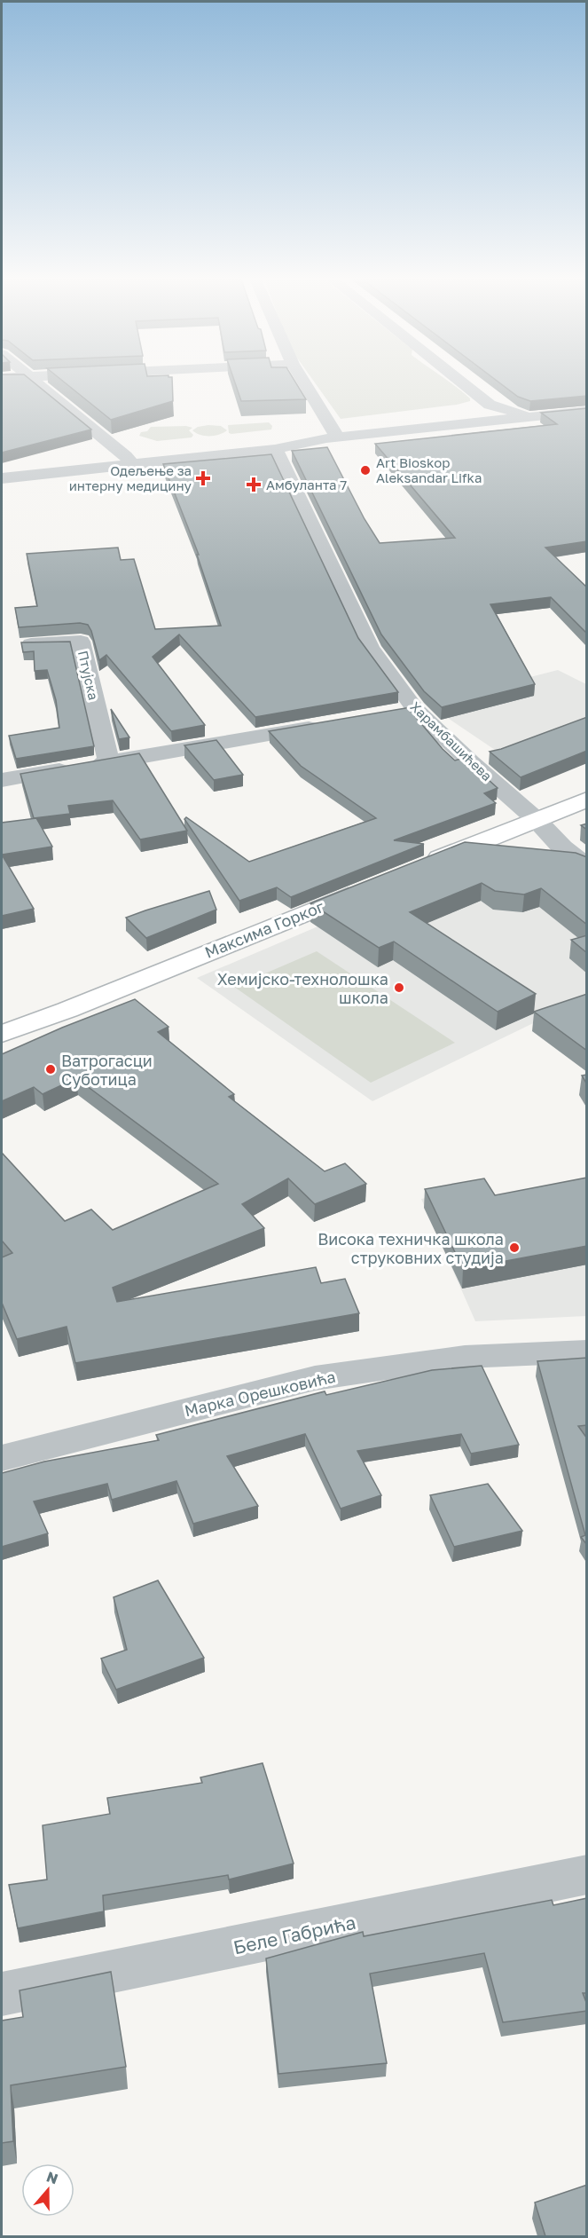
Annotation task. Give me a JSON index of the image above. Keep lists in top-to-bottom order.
{
  "streets": {
    "main road": ["Максима Горког"],
    "street": [
      "Птујска",
      "Харамбашићева",
      "Марка Орешковића",
      "Беле Габрића"
    ]
  },
  "places": {
    "other": [
      "Art Bioskop Aleksandar Lifka",
      "Хемијско-технолошка школа",
      "Ватрогасци Суботица",
      "Висока техничка школа струковних студија"
    ],
    "health": ["Одељење за интерну медицину", "Амбуланта 7"]
  },
  "north": "top"
}
